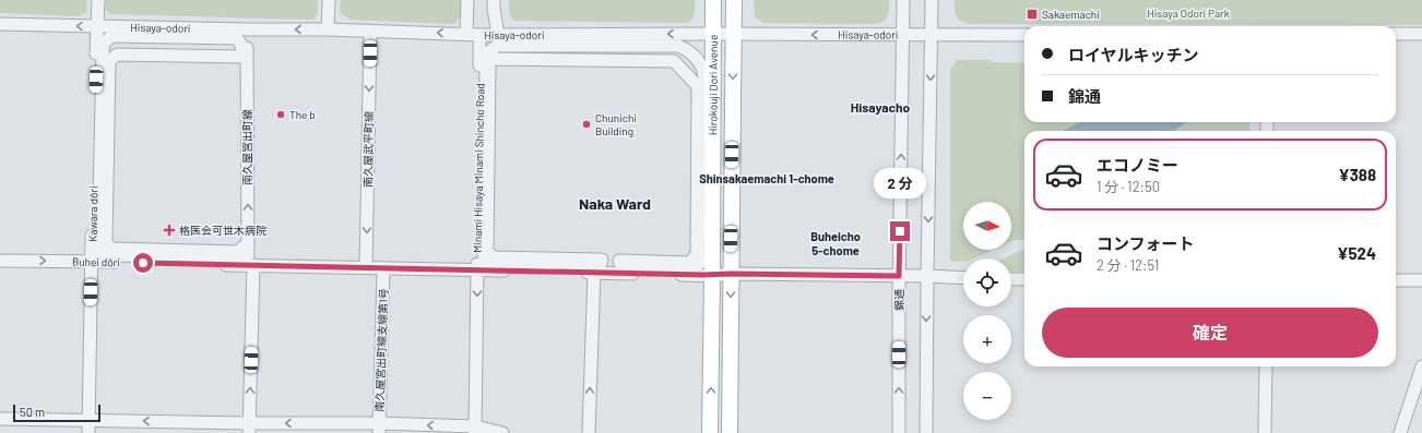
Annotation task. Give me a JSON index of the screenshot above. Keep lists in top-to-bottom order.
{
  "streets": {
    "main road": ["Hirokouji Dori Avenue"],
    "street": [
      "Hisaya-odori",
      "南久屋宮出町線",
      "南久屋武平町線",
      "Minami Hisaya Minami Shincho Road",
      "Kawara dōri",
      "Buhei dōri",
      "錦通",
      "南久屋宮出町線支線第1号"
    ]
  },
  "crossings": [
    ["Hisaya-odori", "Hirokouji Dori Avenue"],
    ["Hisaya-odori", "南久屋宮出町線"],
    ["Hisaya-odori", "南久屋武平町線"],
    ["Hisaya-odori", "Minami Hisaya Minami Shincho Road"],
    ["Hisaya-odori", "Kawara dōri"],
    ["Hisaya-odori", "錦通"],
    ["Hirokouji Dori Avenue", "Buhei dōri"],
    ["南久屋宮出町線", "Buhei dōri"],
    ["南久屋武平町線", "Buhei dōri"],
    ["Minami Hisaya Minami Shincho Road", "Buhei dōri"],
    ["Kawara dōri", "Buhei dōri"],
    ["Buhei dōri", "錦通"],
    ["Buhei dōri", "南久屋宮出町線支線第1号"]
  ],
  "one_way": [
    "Hisaya-odori",
    "南久屋宮出町線",
    "南久屋武平町線",
    "Minami Hisaya Minami Shincho Road"
  ],
  "districts": [
    "Hisayacho",
    "Shinsakaemachi 1-chome",
    "Naka Ward",
    "Buheicho 5-chome"
  ],
  "parks": ["Hisaya Odori Park"],
  "places": {
    "transit": ["Sakaemachi"],
    "other": ["The b", "Chunichi Building"],
    "health": ["格医会可世木病院"]
  },
  "scale_bar": "50 m",
  "north": "right",
  "page": {
    "banner": ["ロイヤルキッチン", "錦通"],
    "list": [
      {
        "name": "エコノミー",
        "note": "1 分 · 12:50",
        "value": "¥388"
      },
      {
        "name": "コンフォート",
        "note": "2 分 · 12:51",
        "value": "¥524"
      }
    ],
    "bubble": "2 分",
    "map_buttons": ["+", "−"],
    "buttons": "確定",
    "scale": "50 m"
  }
}
